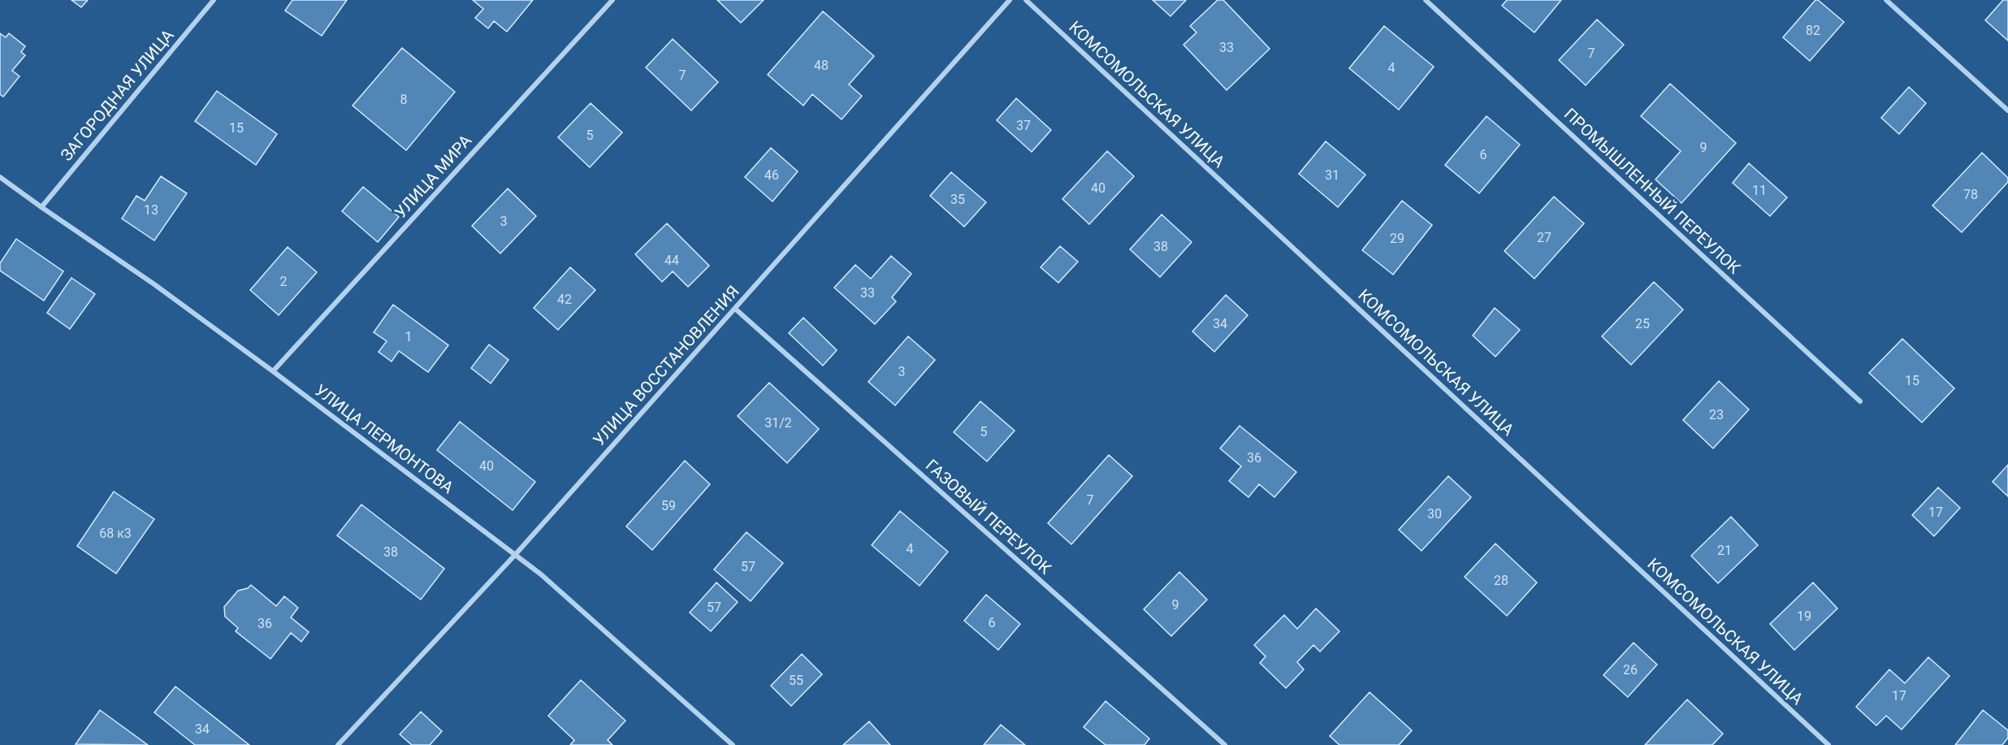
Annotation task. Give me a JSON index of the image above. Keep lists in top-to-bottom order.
{
  "streets": {
    "street": [
      "КОМСОМОЛЬСКАЯ УЛИЦА",
      "ЗАГОРОДНАЯ УЛИЦА",
      "УЛИЦА МИРА",
      "ПРОМЫШЛЕННЫЙ ПЕРЕУЛОК",
      "УЛИЦА ВОССТАНОВЛЕНИЯ",
      "УЛИЦА ЛЕРМОНТОВА",
      "ГАЗОВЫЙ ПЕРЕУЛОК"
    ]
  },
  "crossings": [
    ["ЗАГОРОДНАЯ УЛИЦА", "УЛИЦА ЛЕРМОНТОВА"],
    ["УЛИЦА МИРА", "УЛИЦА ЛЕРМОНТОВА"],
    ["УЛИЦА ВОССТАНОВЛЕНИЯ", "УЛИЦА ЛЕРМОНТОВА"],
    ["УЛИЦА ВОССТАНОВЛЕНИЯ", "ГАЗОВЫЙ ПЕРЕУЛОК"]
  ],
  "house_numbers": [
    "82",
    "33",
    "7",
    "48",
    "4",
    "7",
    "8",
    "37",
    "15",
    "5",
    "9",
    "6",
    "46",
    "31",
    "40",
    "11",
    "78",
    "35",
    "13",
    "3",
    "27",
    "29",
    "38",
    "44",
    "2",
    "33",
    "42",
    "34",
    "25",
    "1",
    "3",
    "15",
    "23",
    "31/2",
    "5",
    "36",
    "40",
    "7",
    "59",
    "17",
    "30",
    "68 к3",
    "4",
    "21",
    "38",
    "57",
    "28",
    "9",
    "57",
    "19",
    "6",
    "36",
    "26",
    "55",
    "17",
    "34"
  ]
}
